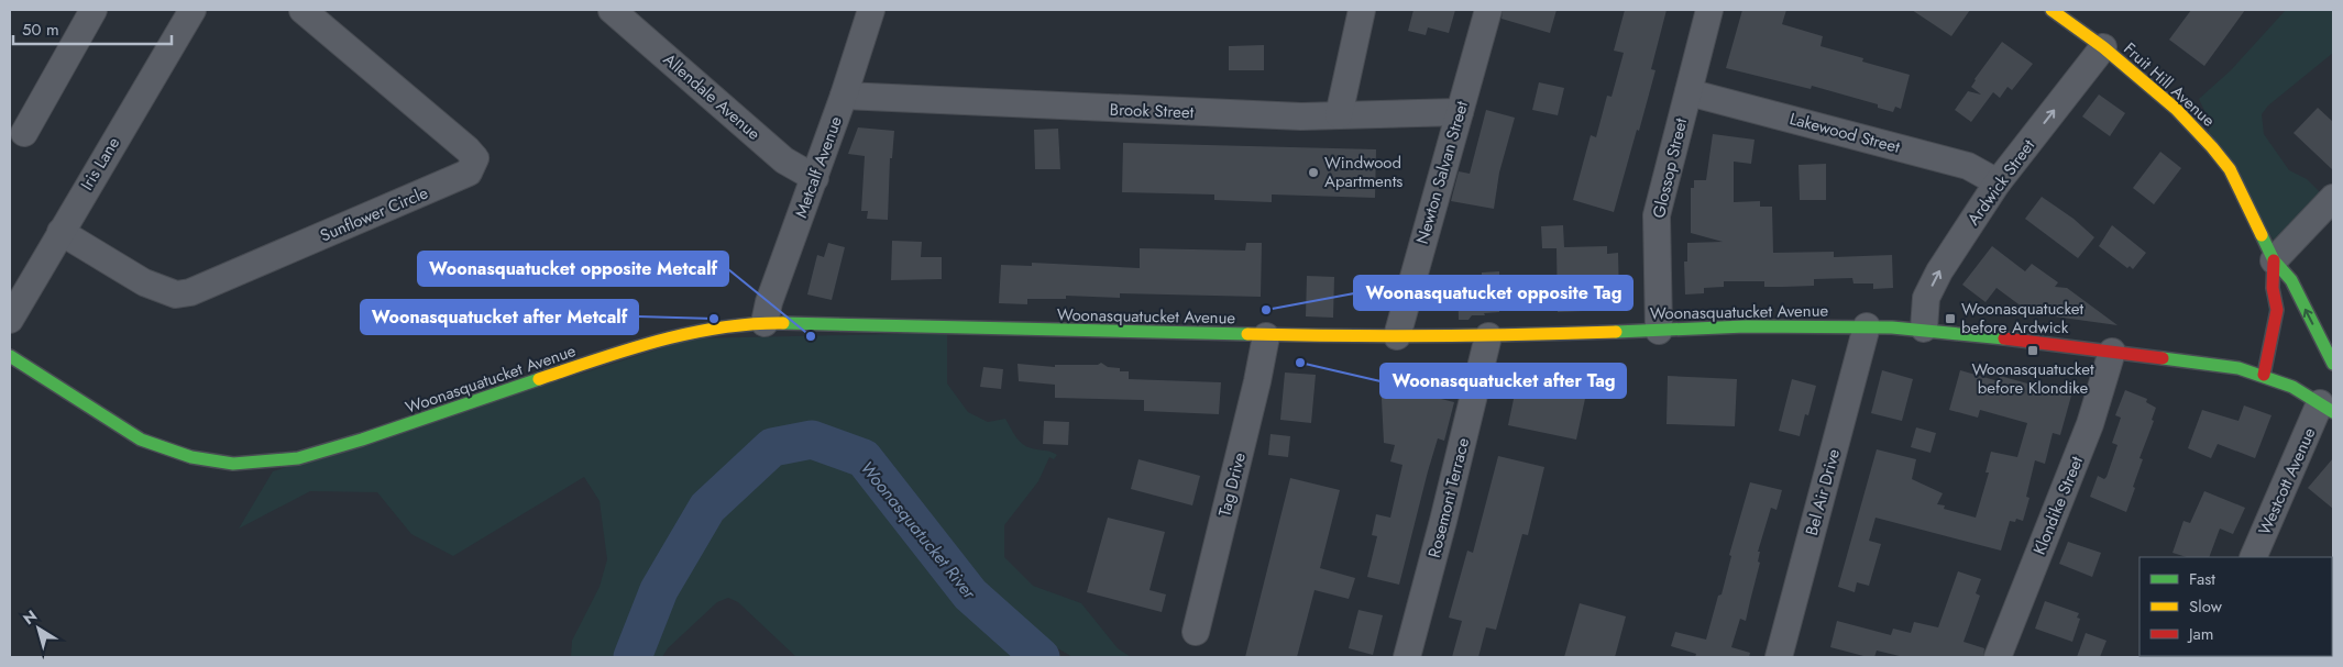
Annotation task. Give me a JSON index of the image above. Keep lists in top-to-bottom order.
{
  "streets": {
    "street": [
      "Fruit Hill Avenue",
      "Allendale Avenue",
      "Brook Street",
      "Lakewood Street",
      "Iris Lane",
      "Metcalf Avenue",
      "Glossop Street",
      "Newton Salvan Street",
      "Ardwick Street",
      "Sunflower Circle",
      "Woonasquatucket Avenue",
      "Westcott Avenue",
      "Tag Drive",
      "Bel Air Drive",
      "Rosemont Terrace",
      "Klondike Street"
    ]
  },
  "crossings": [
    ["Fruit Hill Avenue", "Ardwick Street"],
    ["Fruit Hill Avenue", "Woonasquatucket Avenue"],
    ["Allendale Avenue", "Metcalf Avenue"],
    ["Brook Street", "Metcalf Avenue"],
    ["Brook Street", "Newton Salvan Street"],
    ["Lakewood Street", "Glossop Street"],
    ["Lakewood Street", "Ardwick Street"],
    ["Iris Lane", "Sunflower Circle"],
    ["Metcalf Avenue", "Woonasquatucket Avenue"],
    ["Glossop Street", "Woonasquatucket Avenue"],
    ["Newton Salvan Street", "Woonasquatucket Avenue"],
    ["Ardwick Street", "Woonasquatucket Avenue"],
    ["Woonasquatucket Avenue", "Westcott Avenue"],
    ["Woonasquatucket Avenue", "Tag Drive"],
    ["Woonasquatucket Avenue", "Bel Air Drive"],
    ["Woonasquatucket Avenue", "Rosemont Terrace"],
    ["Woonasquatucket Avenue", "Klondike Street"]
  ],
  "one_way": ["Ardwick Street"],
  "water": ["Woonasquatucket River"],
  "places": {
    "other": [
      "Windwood Apartments",
      "Woonasquatucket opposite Tag",
      "Woonasquatucket after Metcalf",
      "Woonasquatucket opposite Metcalf",
      "Woonasquatucket after Tag"
    ],
    "transit": ["Woonasquatucket before Ardwick", "Woonasquatucket before Klondike"]
  },
  "legend": ["Fast", "Slow", "Jam"],
  "scale_bar": "50 m",
  "north": "top left"
}
